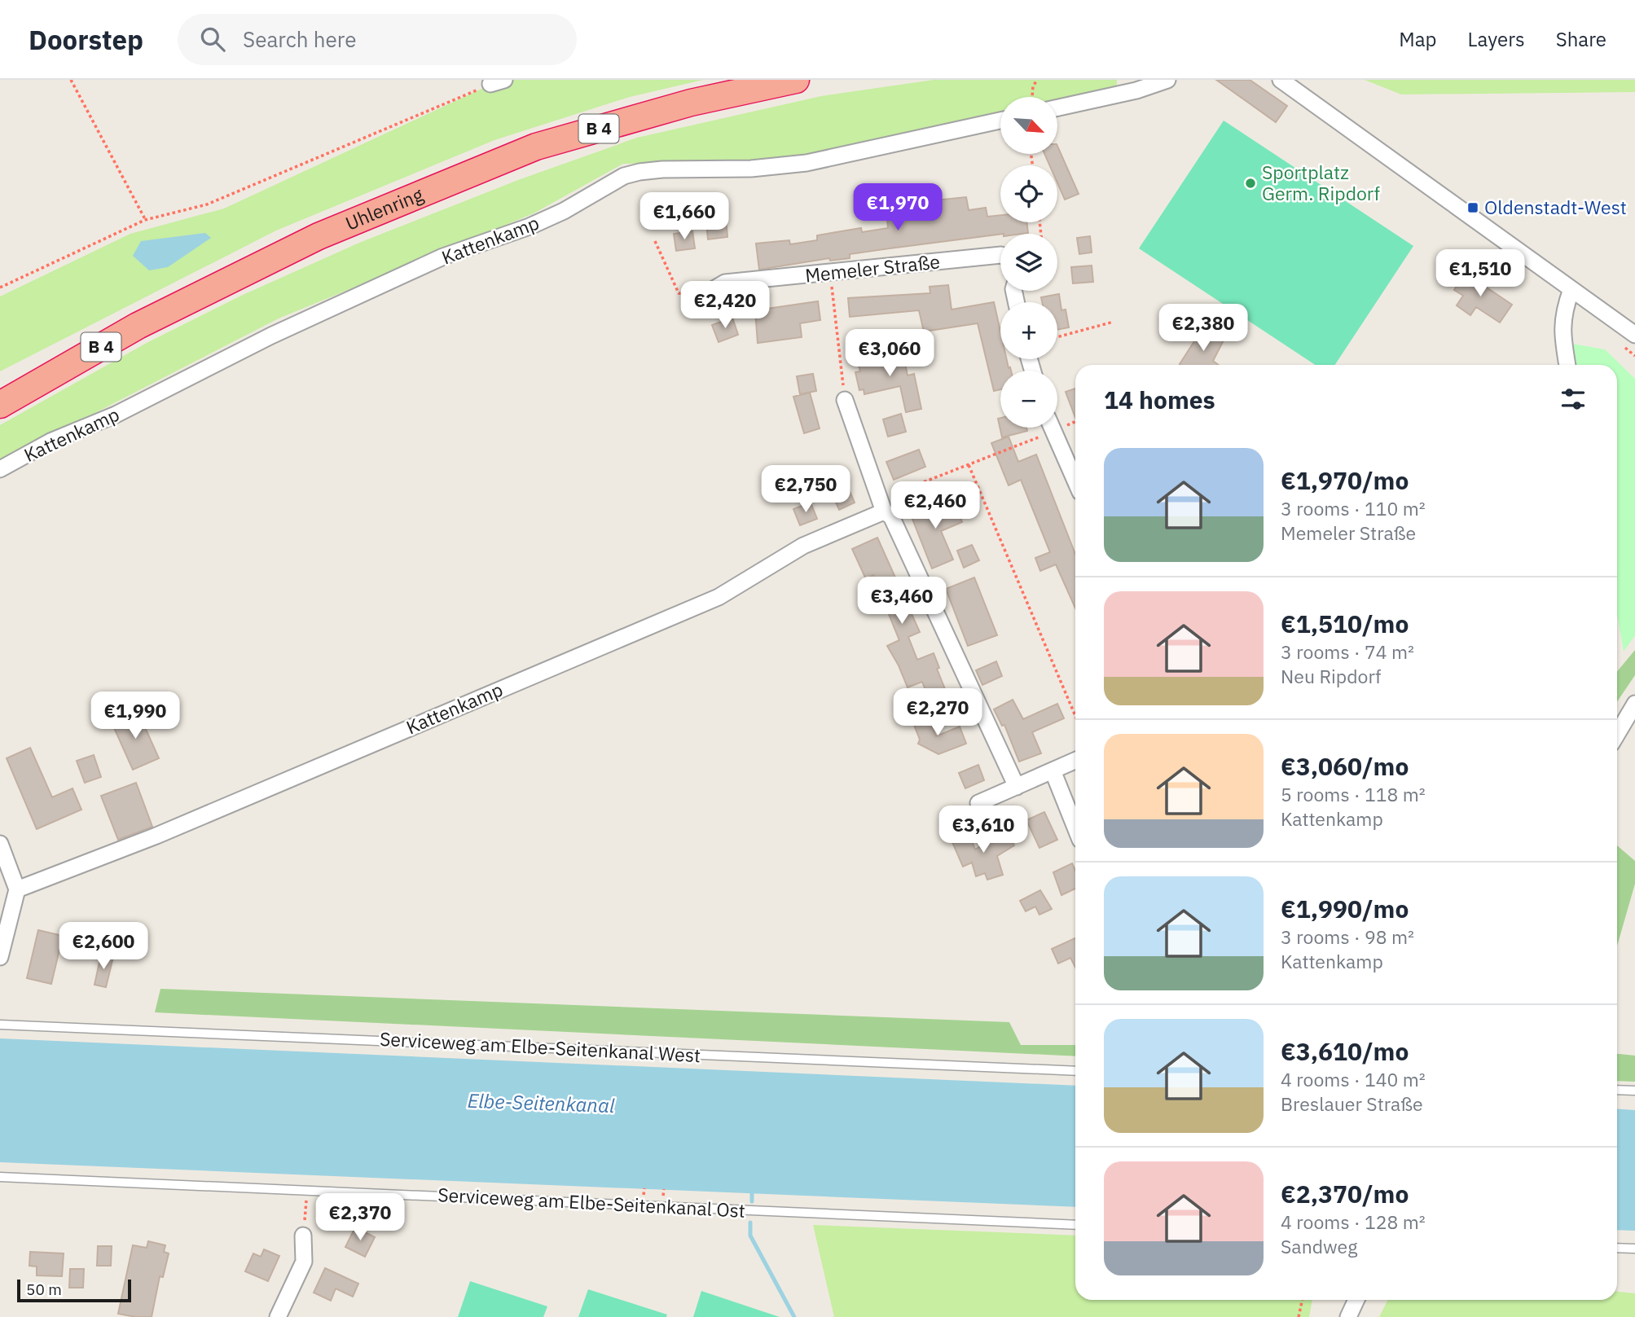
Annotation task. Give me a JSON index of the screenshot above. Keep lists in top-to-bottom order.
{
  "streets": {
    "highway": ["B 4", "Uhlenring"],
    "street": ["Kattenkamp", "Memeler Straße"],
    "lane": ["Serviceweg am Elbe-Seitenkanal West", "Serviceweg am Elbe-Seitenkanal Ost"]
  },
  "water": ["Elbe-Seitenkanal"],
  "places": {
    "other": ["Sportplatz Germ. Ripdorf"],
    "transit": ["Oldenstadt-West"]
  },
  "scale_bar": "50 m",
  "north": "bottom right",
  "page": {
    "header": "Doorstep",
    "search": "Search here",
    "nav": ["Map", "Layers", "Share"],
    "map_buttons": ["+", "−"],
    "price": [
      "€1,970",
      "€1,660",
      "€1,510",
      "€2,420",
      "€2,380",
      "€3,060",
      "€2,750",
      "€2,460",
      "€3,460",
      "€2,270",
      "€1,990",
      "€3,610",
      "€2,600",
      "€2,370"
    ],
    "heading": "14 homes",
    "list": [
      {
        "name": "€1,970/mo",
        "note": "3 rooms · 110 m² · Memeler Straße"
      },
      {
        "name": "€1,510/mo",
        "note": "3 rooms · 74 m² · Neu Ripdorf"
      },
      {
        "name": "€3,060/mo",
        "note": "5 rooms · 118 m² · Kattenkamp"
      },
      {
        "name": "€1,990/mo",
        "note": "3 rooms · 98 m² · Kattenkamp"
      },
      {
        "name": "€3,610/mo",
        "note": "4 rooms · 140 m² · Breslauer Straße"
      },
      {
        "name": "€2,370/mo",
        "note": "4 rooms · 128 m² · Sandweg"
      }
    ],
    "scale": "50 m"
  }
}
